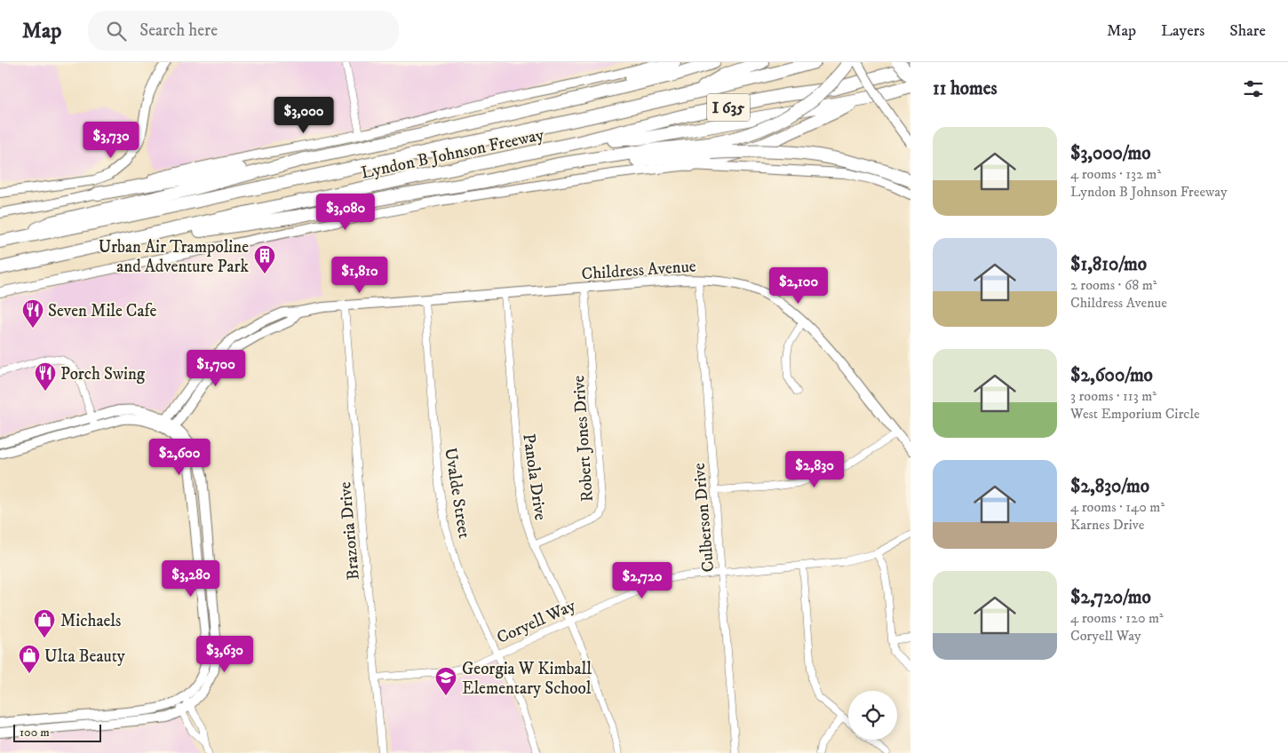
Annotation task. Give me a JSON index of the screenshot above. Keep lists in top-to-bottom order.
{
  "streets": {
    "highway": ["I 635", "Lyndon B Johnson Freeway"],
    "street": [
      "Childress Avenue",
      "Robert Jones Drive",
      "Panola Drive",
      "Uvalde Street",
      "Culberson Drive",
      "Brazoria Drive",
      "Coryell Way"
    ]
  },
  "crossings": [
    ["Childress Avenue", "Robert Jones Drive"],
    ["Childress Avenue", "Panola Drive"],
    ["Childress Avenue", "Uvalde Street"],
    ["Childress Avenue", "Culberson Drive"],
    ["Childress Avenue", "Brazoria Drive"],
    ["Robert Jones Drive", "Panola Drive"],
    ["Panola Drive", "Coryell Way"],
    ["Uvalde Street", "Coryell Way"],
    ["Culberson Drive", "Coryell Way"],
    ["Brazoria Drive", "Coryell Way"]
  ],
  "places": {
    "building": ["Urban Air Trampoline and Adventure Park"],
    "restaurant": ["Seven Mile Cafe", "Porch Swing"],
    "shop": ["Michaels", "Ulta Beauty"],
    "school or university": ["Georgia W Kimball Elementary School"]
  },
  "scale_bar": "100 m",
  "page": {
    "header": "Map",
    "search": "Search here",
    "nav": ["Map", "Layers", "Share"],
    "heading": "11 homes",
    "price": [
      "$3,000",
      "$3,730",
      "$3,080",
      "$1,810",
      "$2,100",
      "$1,700",
      "$2,600",
      "$2,830",
      "$3,280",
      "$2,720",
      "$3,630"
    ],
    "list": [
      {
        "name": "$3,000/mo",
        "note": "4 rooms · 132 m² · Lyndon B Johnson Freeway"
      },
      {
        "name": "$1,810/mo",
        "note": "2 rooms · 68 m² · Childress Avenue"
      },
      {
        "name": "$2,600/mo",
        "note": "3 rooms · 113 m² · West Emporium Circle"
      },
      {
        "name": "$2,830/mo",
        "note": "4 rooms · 140 m² · Karnes Drive"
      },
      {
        "name": "$2,720/mo",
        "note": "4 rooms · 120 m² · Coryell Way"
      }
    ],
    "scale": "100 m"
  }
}
